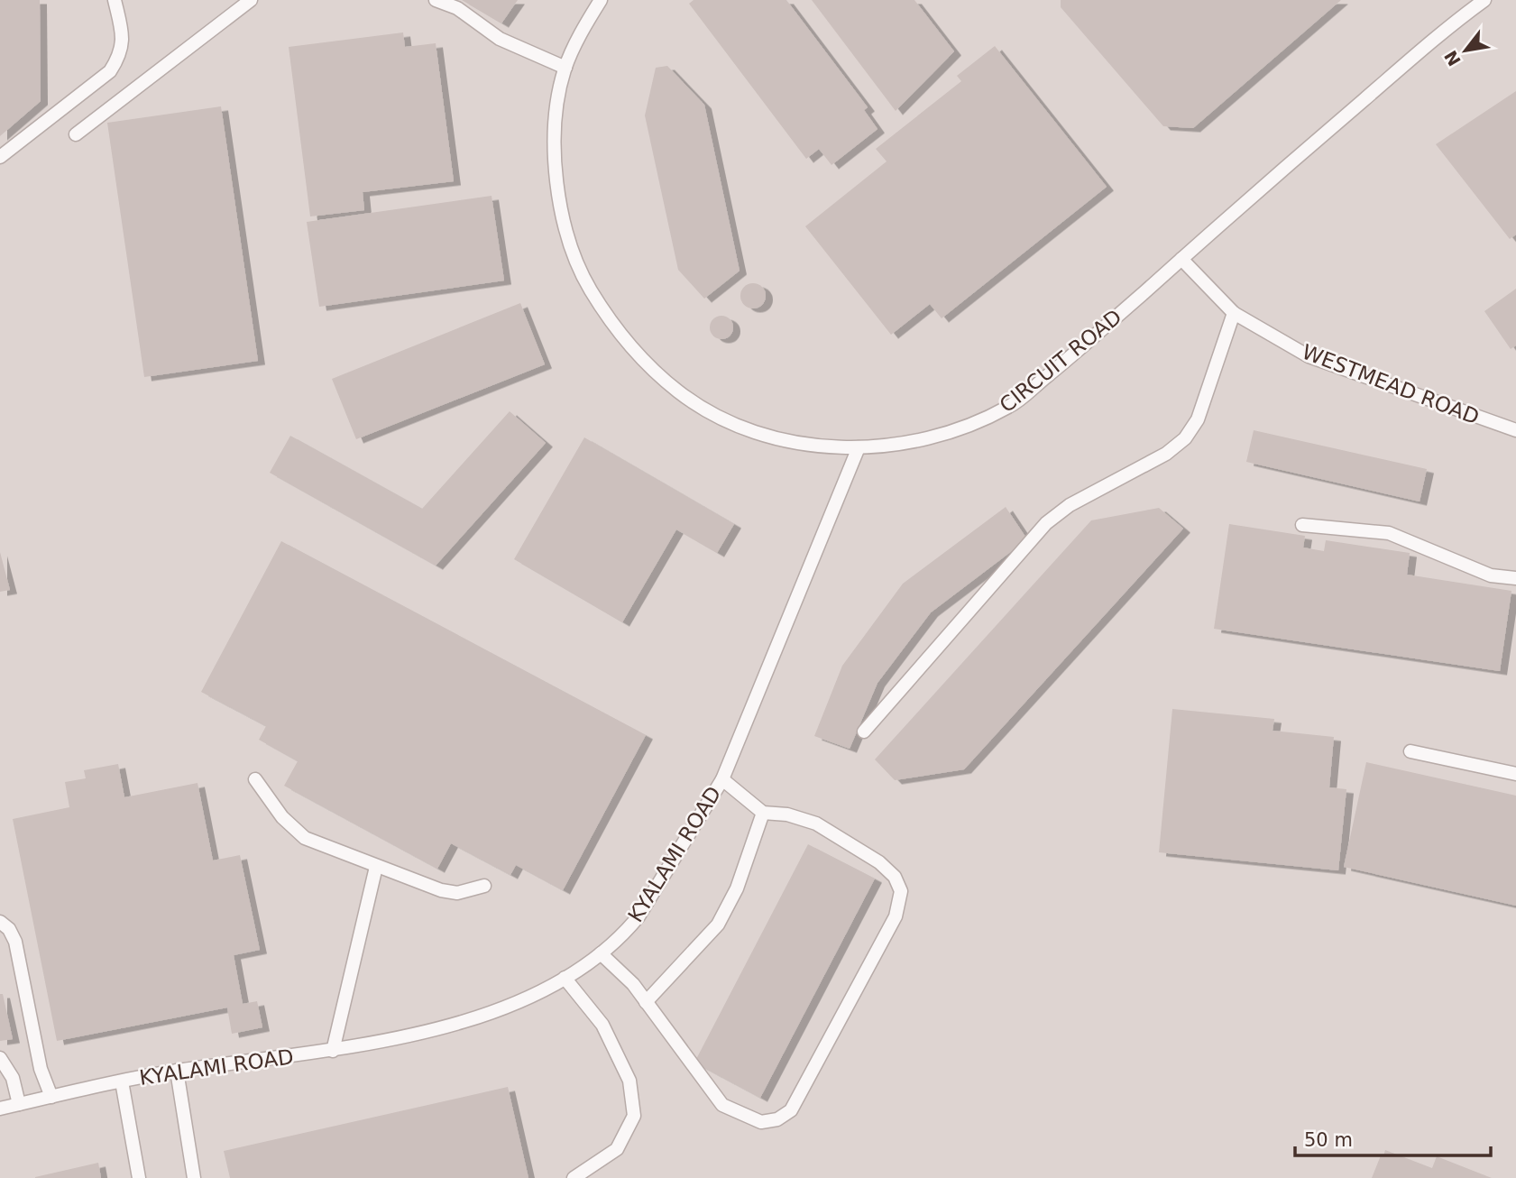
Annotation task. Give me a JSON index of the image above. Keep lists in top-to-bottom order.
{
  "streets": {
    "lane": ["CIRCUIT ROAD", "WESTMEAD ROAD", "KYALAMI ROAD"]
  },
  "crossings": [
    ["CIRCUIT ROAD", "WESTMEAD ROAD"],
    ["CIRCUIT ROAD", "KYALAMI ROAD"]
  ],
  "scale_bar": "50 m",
  "north": "bottom left"
}
